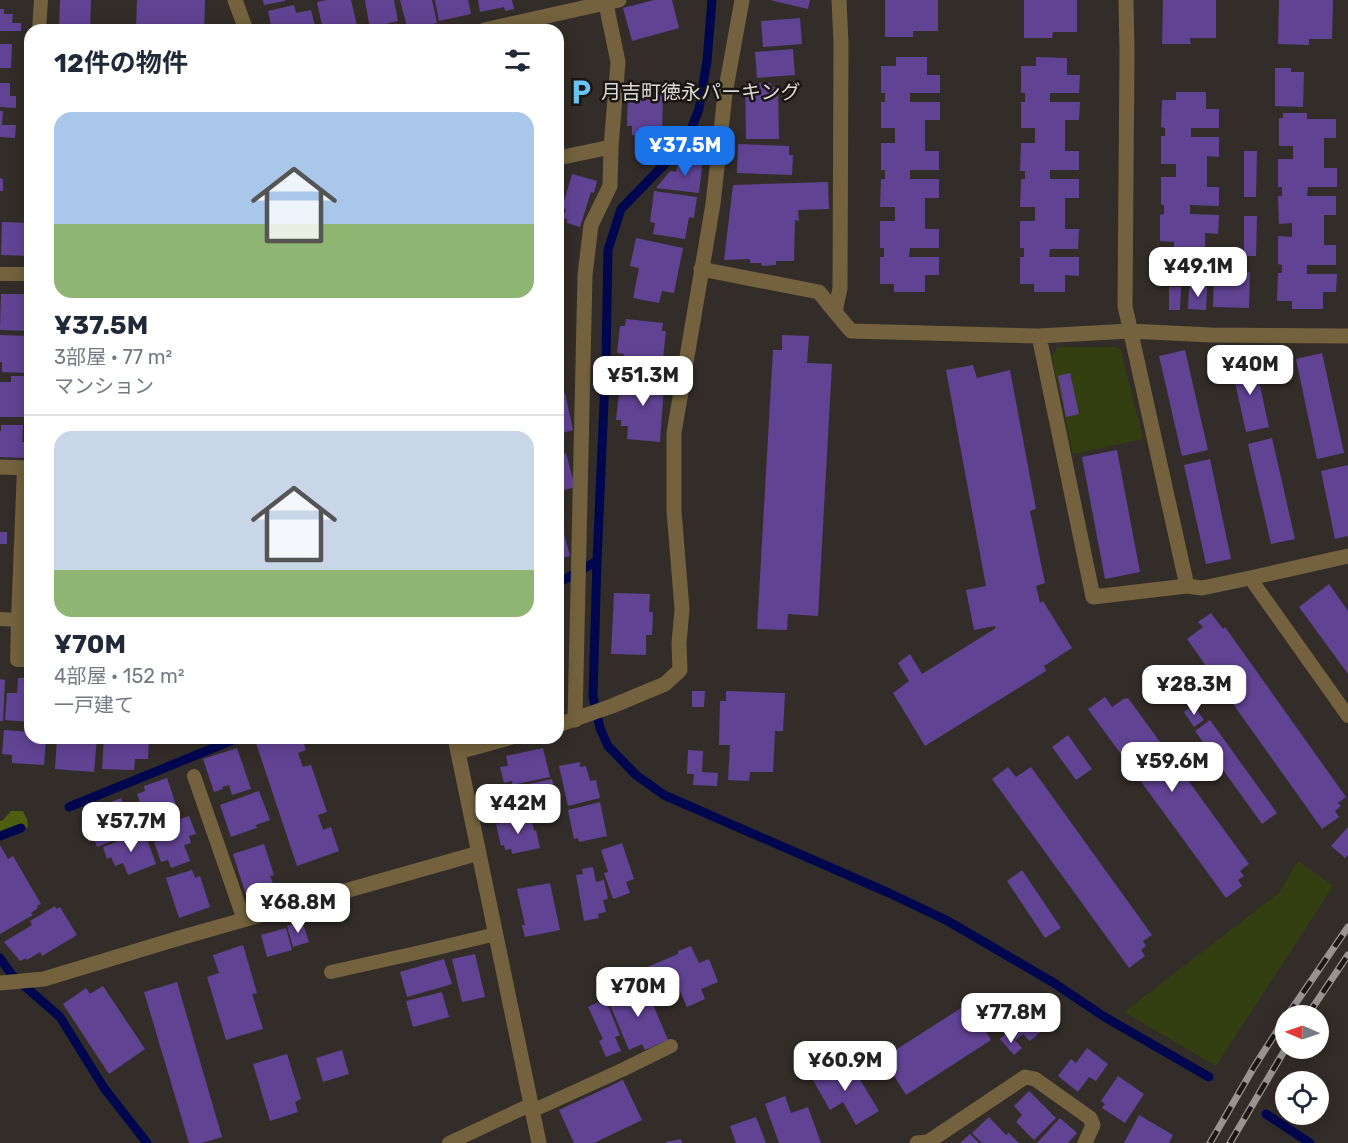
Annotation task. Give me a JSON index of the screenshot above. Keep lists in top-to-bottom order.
{
  "places": {
    "parking": ["月吉町徳永パーキング"]
  },
  "north": "left",
  "page": {
    "heading": "12件の物件",
    "list": [
      {
        "name": "¥37.5M",
        "note": "3部屋 · 77 m² · マンション"
      },
      {
        "name": "¥70M",
        "note": "4部屋 · 152 m² · 一戸建て"
      }
    ],
    "price": [
      "¥37.5M",
      "¥49.1M",
      "¥40M",
      "¥51.3M",
      "¥28.3M",
      "¥59.6M",
      "¥42M",
      "¥57.7M",
      "¥68.8M",
      "¥70M",
      "¥77.8M",
      "¥60.9M"
    ]
  }
}
